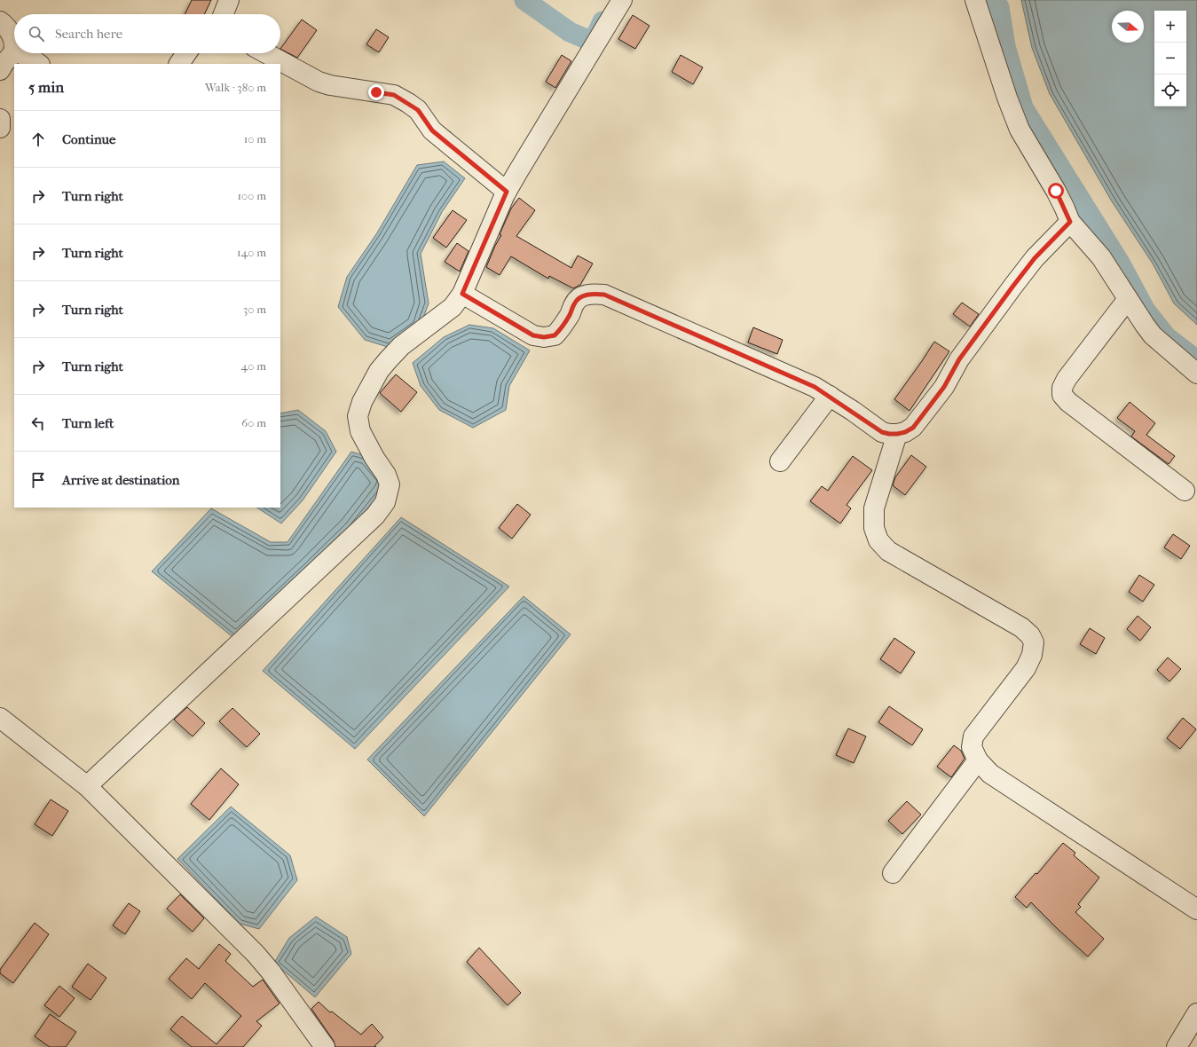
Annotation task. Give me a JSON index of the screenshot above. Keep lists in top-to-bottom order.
{
  "north": "right",
  "page": {
    "map_buttons": ["+", "−"],
    "search": "Search here",
    "heading": ["5 min", "Walk · 380 m"],
    "list": [
      ["Continue", "10 m"],
      ["Turn right", "100 m"],
      ["Turn right", "140 m"],
      ["Turn right", "30 m"],
      ["Turn right", "40 m"],
      ["Turn left", "60 m"],
      "Arrive at destination"
    ]
  }
}
